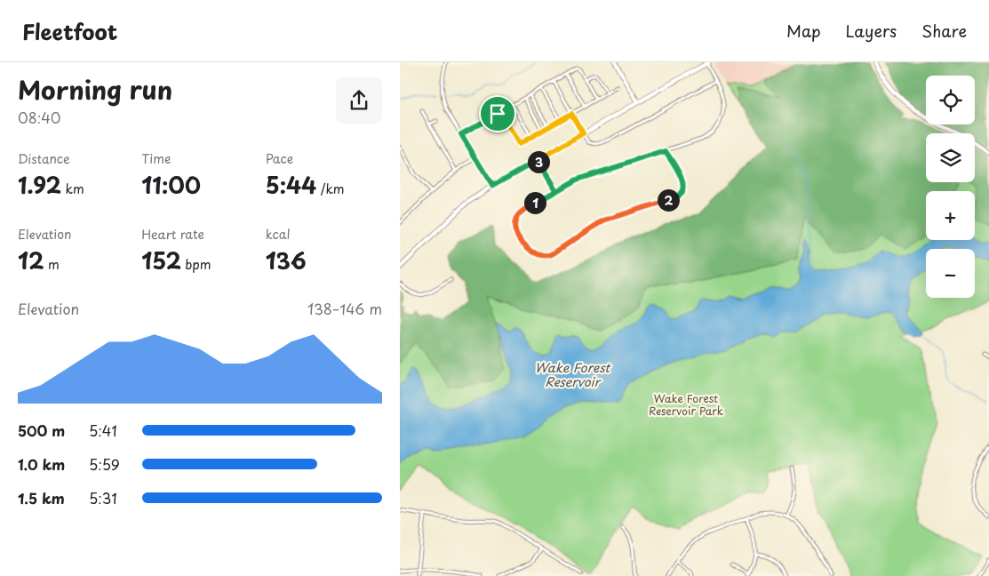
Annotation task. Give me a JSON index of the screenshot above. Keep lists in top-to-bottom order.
{
  "water": ["Wake Forest Reservoir"],
  "parks": ["Wake Forest Reservoir Park"],
  "page": {
    "header": "Fleetfoot",
    "nav": ["Map", "Layers", "Share"],
    "heading": ["Morning run", "08:40"],
    "map_buttons": ["+", "−"],
    "stats": [
      ["Distance", "1.92 km"],
      ["Time", "11:00"],
      ["Pace", "5:44 /km"],
      ["Elevation", "12 m"],
      ["Heart rate", "152 bpm"],
      ["kcal", "136"]
    ],
    "pins": ["3", "2", "1"],
    "chart": ["Elevation", "138–146 m"],
    "list": [
      {
        "name": "500 m",
        "note": "5:41"
      },
      {
        "name": "1.0 km",
        "note": "5:59"
      },
      {
        "name": "1.5 km",
        "note": "5:31"
      }
    ]
  }
}
